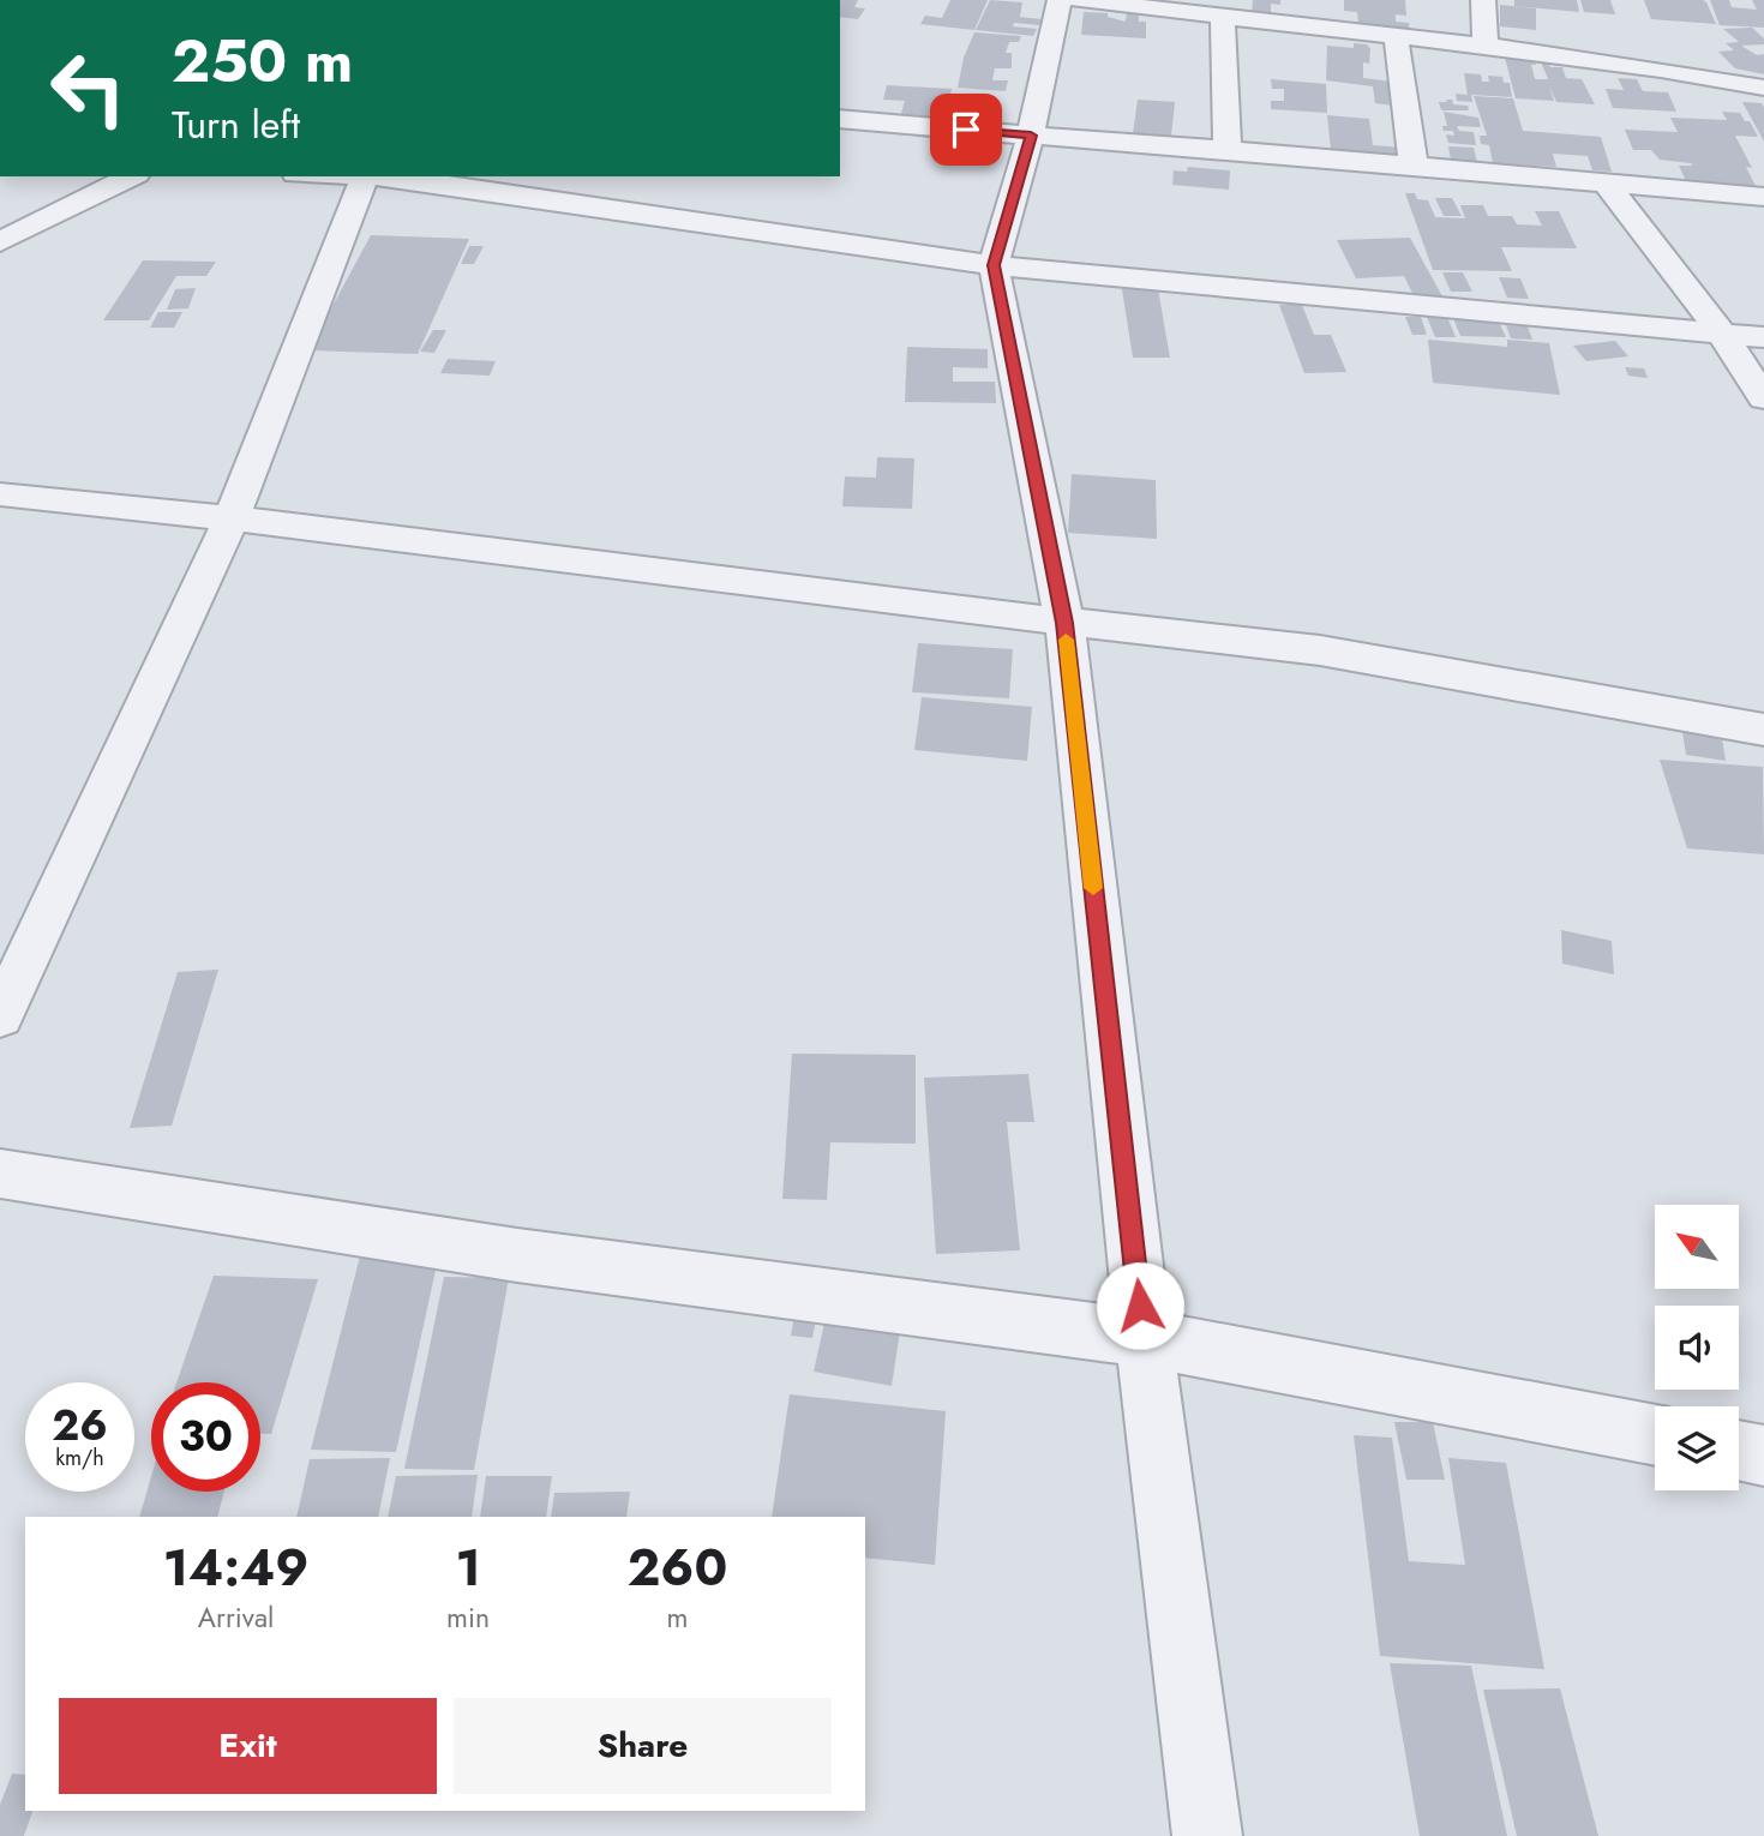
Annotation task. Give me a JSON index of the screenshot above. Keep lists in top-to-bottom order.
{
  "north": "top left",
  "page": {
    "turn": ["250 m", "Turn left"],
    "speed": "26 km/h",
    "limit": "30",
    "eta": [
      "14:49",
      "Arrival",
      "1",
      "min",
      "260",
      "m"
    ],
    "buttons": ["Exit", "Share"]
  }
}
